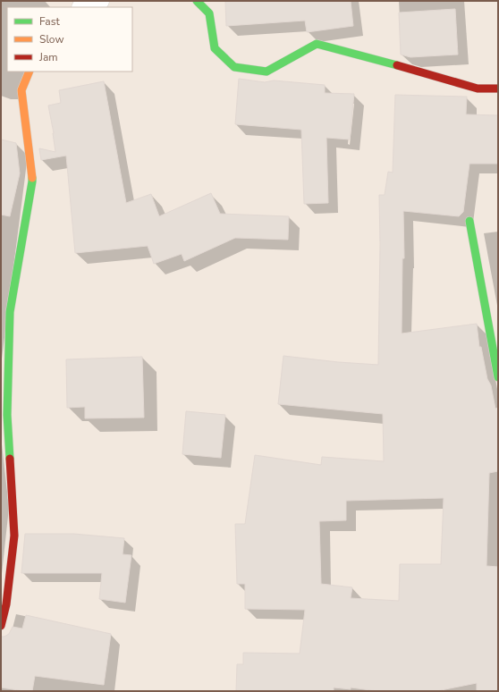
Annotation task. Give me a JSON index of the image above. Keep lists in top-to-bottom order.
{
  "legend": ["Fast", "Slow", "Jam"]
}
